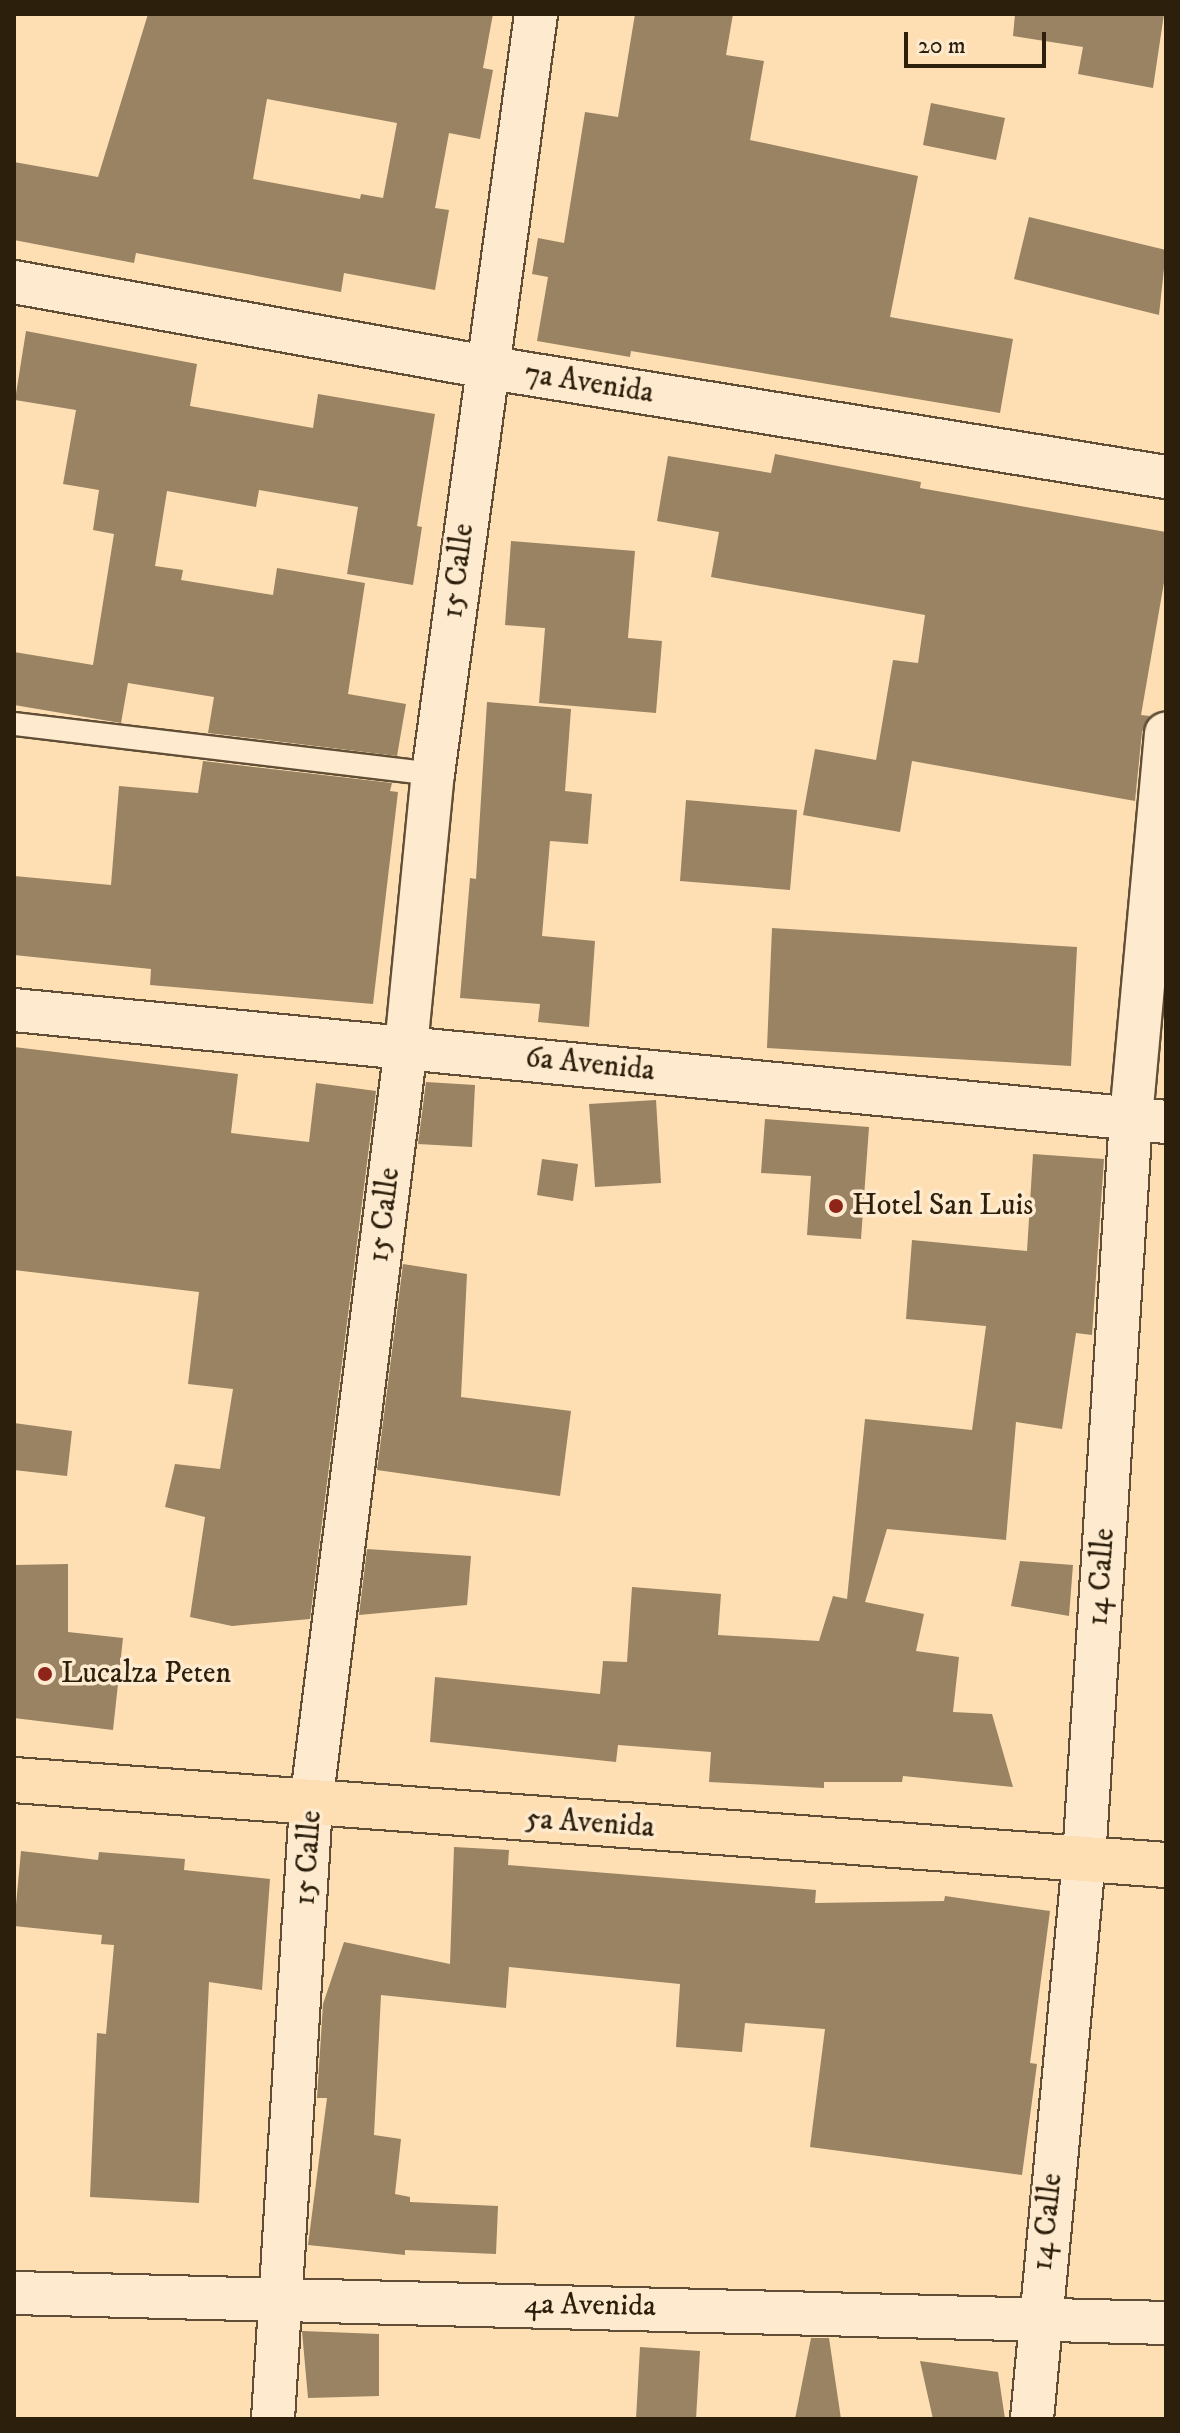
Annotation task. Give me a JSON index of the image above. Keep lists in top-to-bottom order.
{
  "streets": {
    "main road": ["5a Avenida"],
    "street": [
      "7a Avenida",
      "15 Calle",
      "6a Avenida",
      "14 Calle",
      "4a Avenida"
    ]
  },
  "crossings": [
    ["7a Avenida", "15 Calle"],
    ["15 Calle", "6a Avenida"],
    ["15 Calle", "5a Avenida"],
    ["15 Calle", "4a Avenida"],
    ["6a Avenida", "14 Calle"],
    ["14 Calle", "5a Avenida"],
    ["14 Calle", "4a Avenida"]
  ],
  "places": ["Hotel San Luis", "Lucalza Peten"],
  "scale_bar": "20 m"
}
